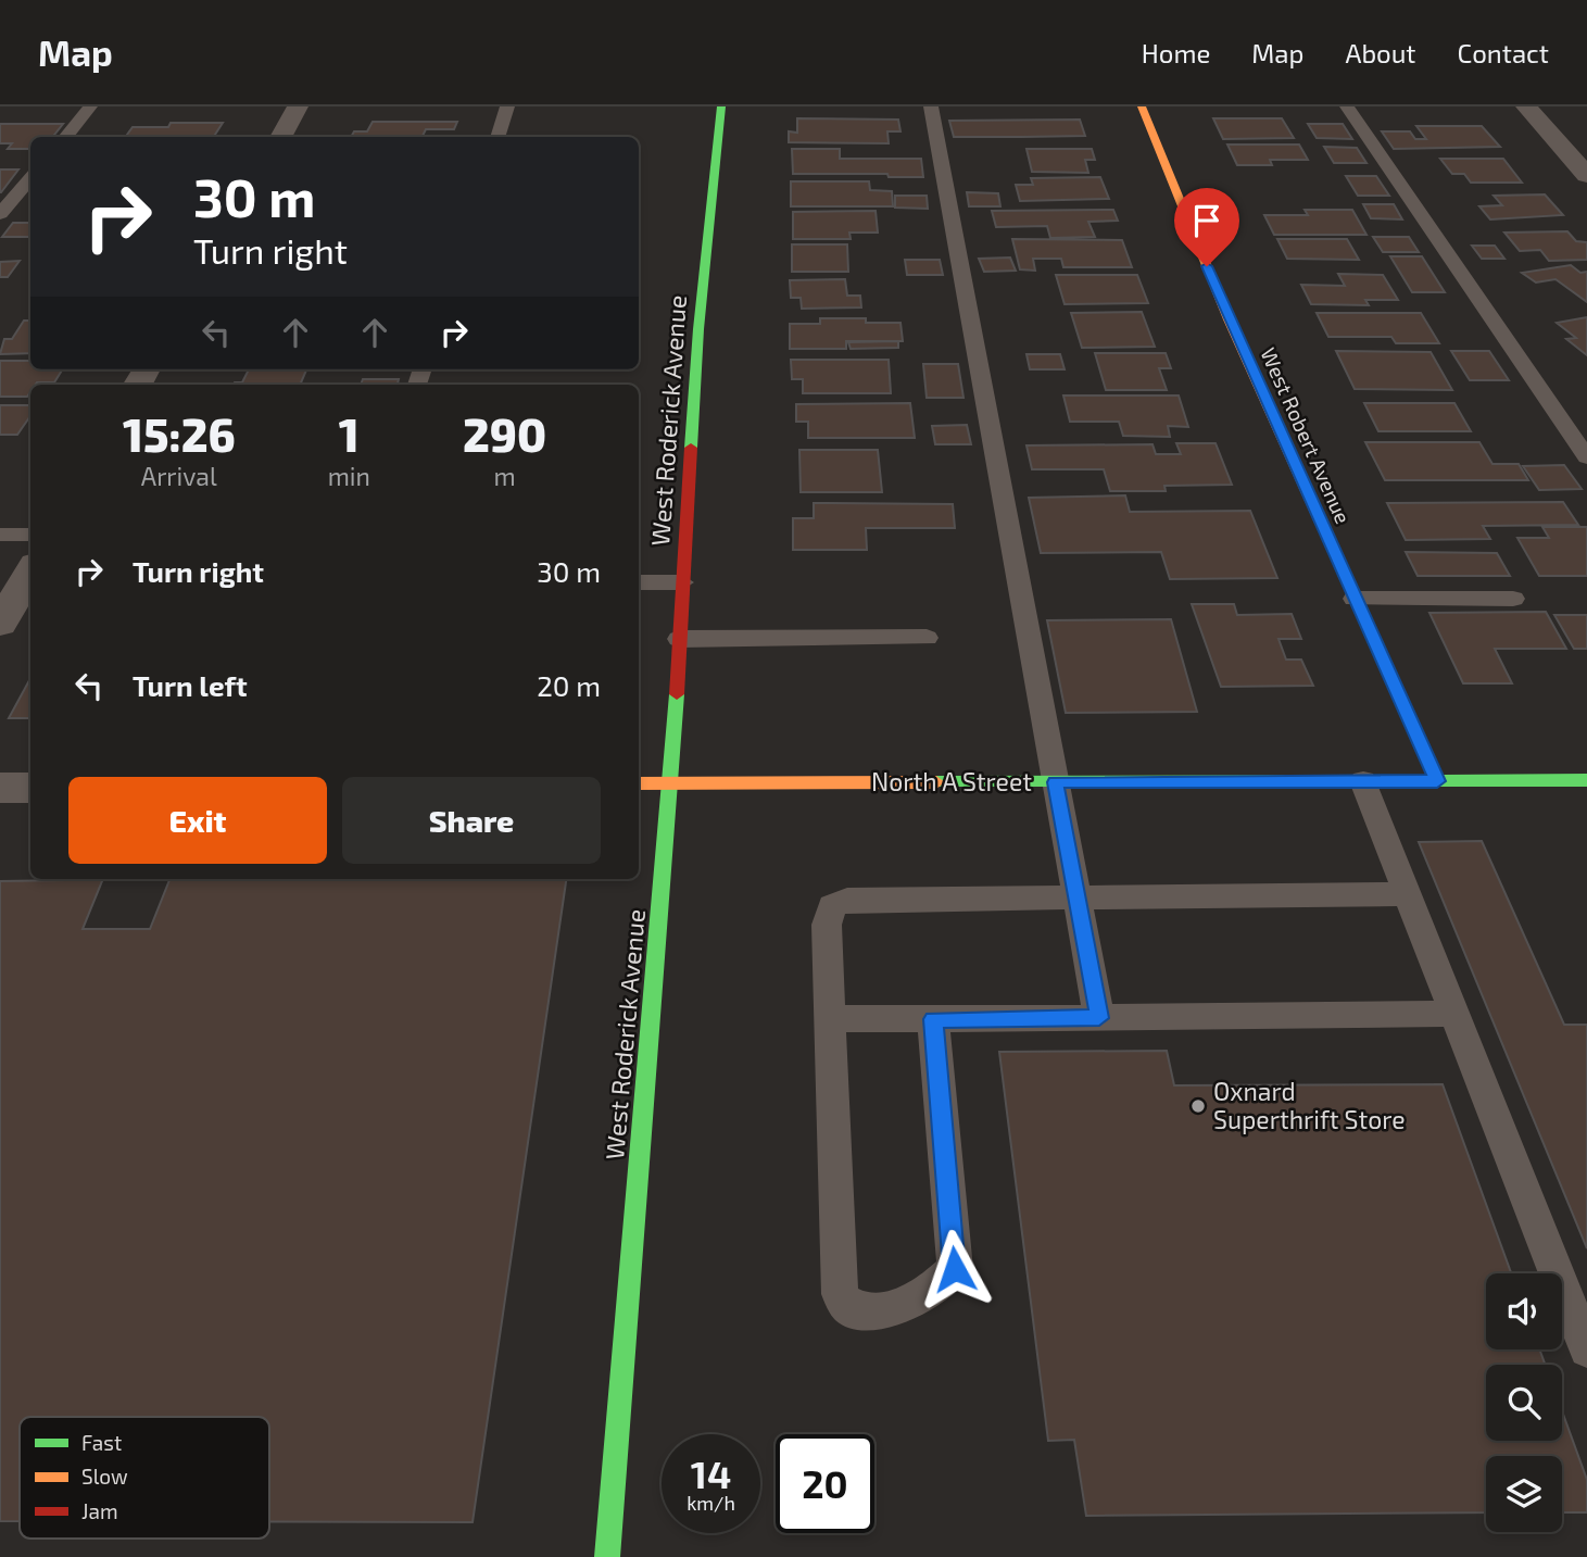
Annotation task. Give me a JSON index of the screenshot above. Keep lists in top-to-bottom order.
{
  "streets": {
    "street": ["West Roderick Avenue", "West Robert Avenue", "North A Street"]
  },
  "crossings": [
    ["West Roderick Avenue", "North A Street"],
    ["West Robert Avenue", "North A Street"]
  ],
  "places": ["Oxnard Superthrift Store"],
  "legend": ["Fast", "Slow", "Jam"],
  "page": {
    "header": "Map",
    "nav": [
      "Home",
      "Map",
      "About",
      "Contact"
    ],
    "turn": ["30 m", "Turn right"],
    "eta": [
      "15:26",
      "Arrival",
      "1",
      "min",
      "290",
      "m"
    ],
    "list": [
      {
        "name": "Turn right",
        "value": "30 m"
      },
      {
        "name": "Turn left",
        "value": "20 m"
      }
    ],
    "buttons": ["Exit", "Share"],
    "speed": "14 km/h",
    "limit": "20"
  }
}
